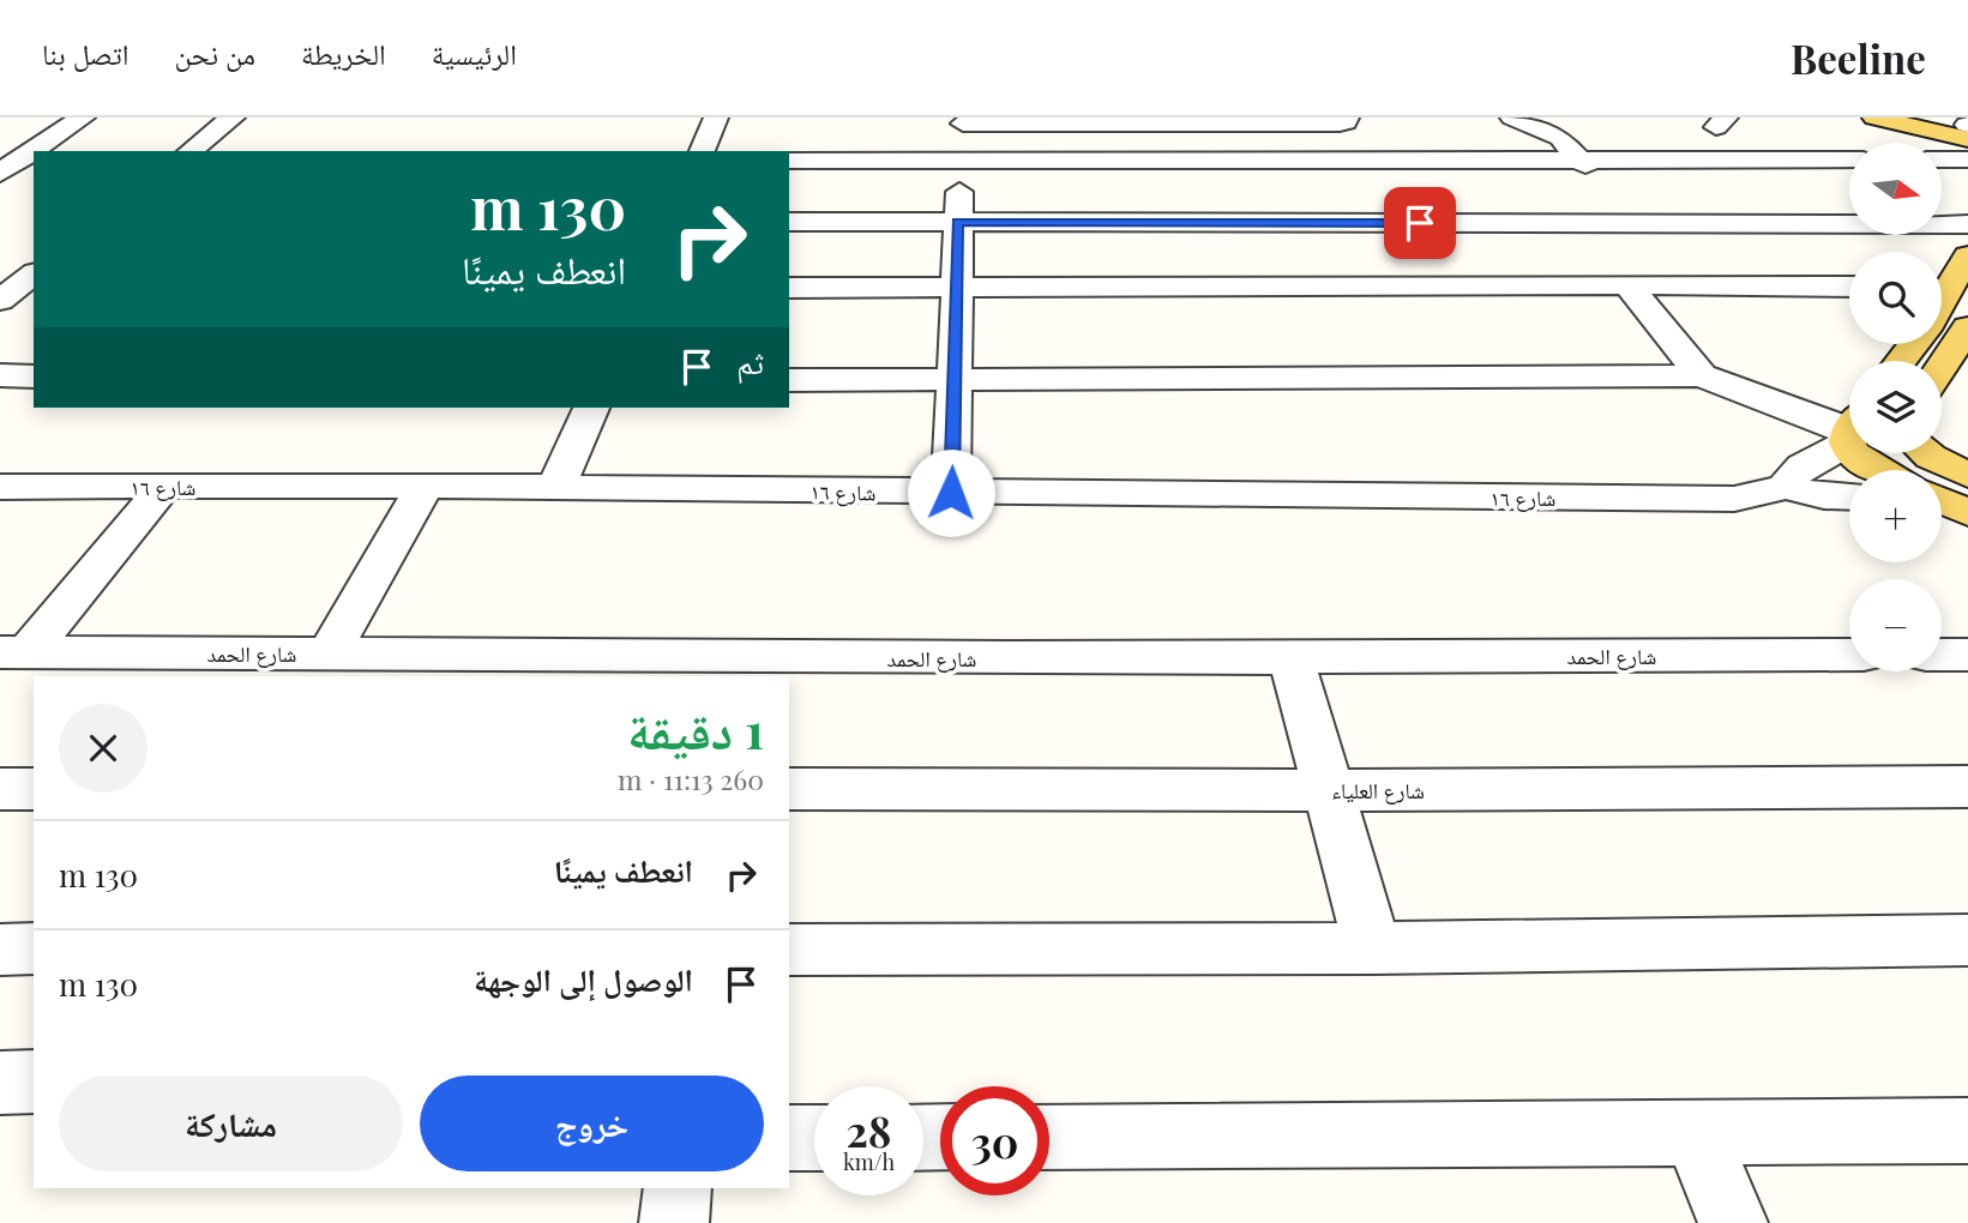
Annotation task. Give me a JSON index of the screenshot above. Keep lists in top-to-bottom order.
{
  "streets": {
    "street": ["شارع ١٦", "شارع الحمد", "شارع العلياء"]
  },
  "north": "right",
  "page": {
    "header": "Beeline",
    "nav": [
      "الرئيسية",
      "الخريطة",
      "من نحن",
      "اتصل بنا"
    ],
    "map_buttons": ["+", "−"],
    "turn": ["130 m", "انعطف يمينًا"],
    "then": "ثم",
    "heading": ["1 دقيقة", "260 m · 11:13"],
    "list": [
      {
        "name": "انعطف يمينًا",
        "value": "130 m"
      },
      {
        "name": "الوصول إلى الوجهة",
        "value": "130 m"
      }
    ],
    "buttons": ["خروج", "مشاركة"],
    "speed": "28 km/h",
    "limit": "30"
  }
}
